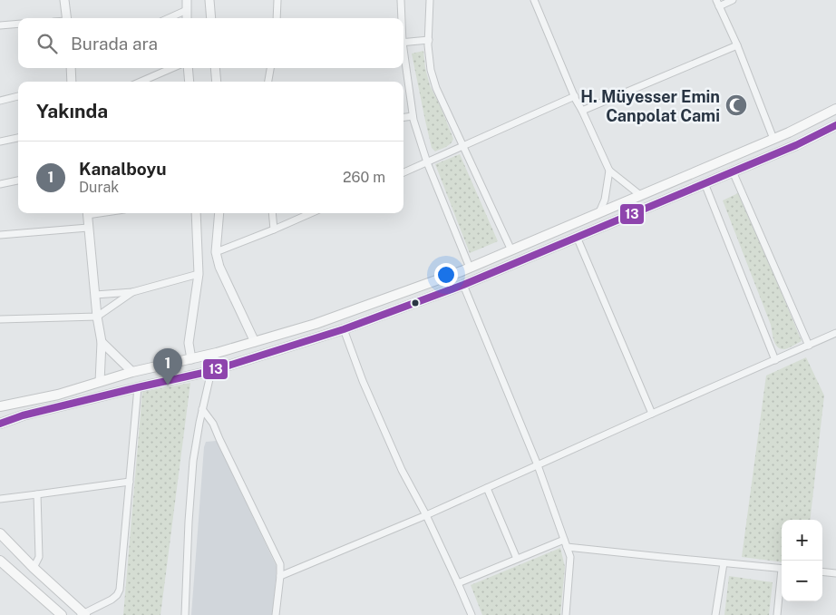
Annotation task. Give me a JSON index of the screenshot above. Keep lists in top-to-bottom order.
{
  "places": {
    "mosque": ["H. Müyesser Emin Canpolat Cami"]
  },
  "lines": ["transit line 13"],
  "page": {
    "search": "Burada ara",
    "heading": "Yakında",
    "list": [
      {
        "mark": "1",
        "name": "Kanalboyu",
        "note": "Durak",
        "value": "260 m"
      }
    ],
    "pins": "1",
    "map_buttons": ["+", "−"]
  }
}
